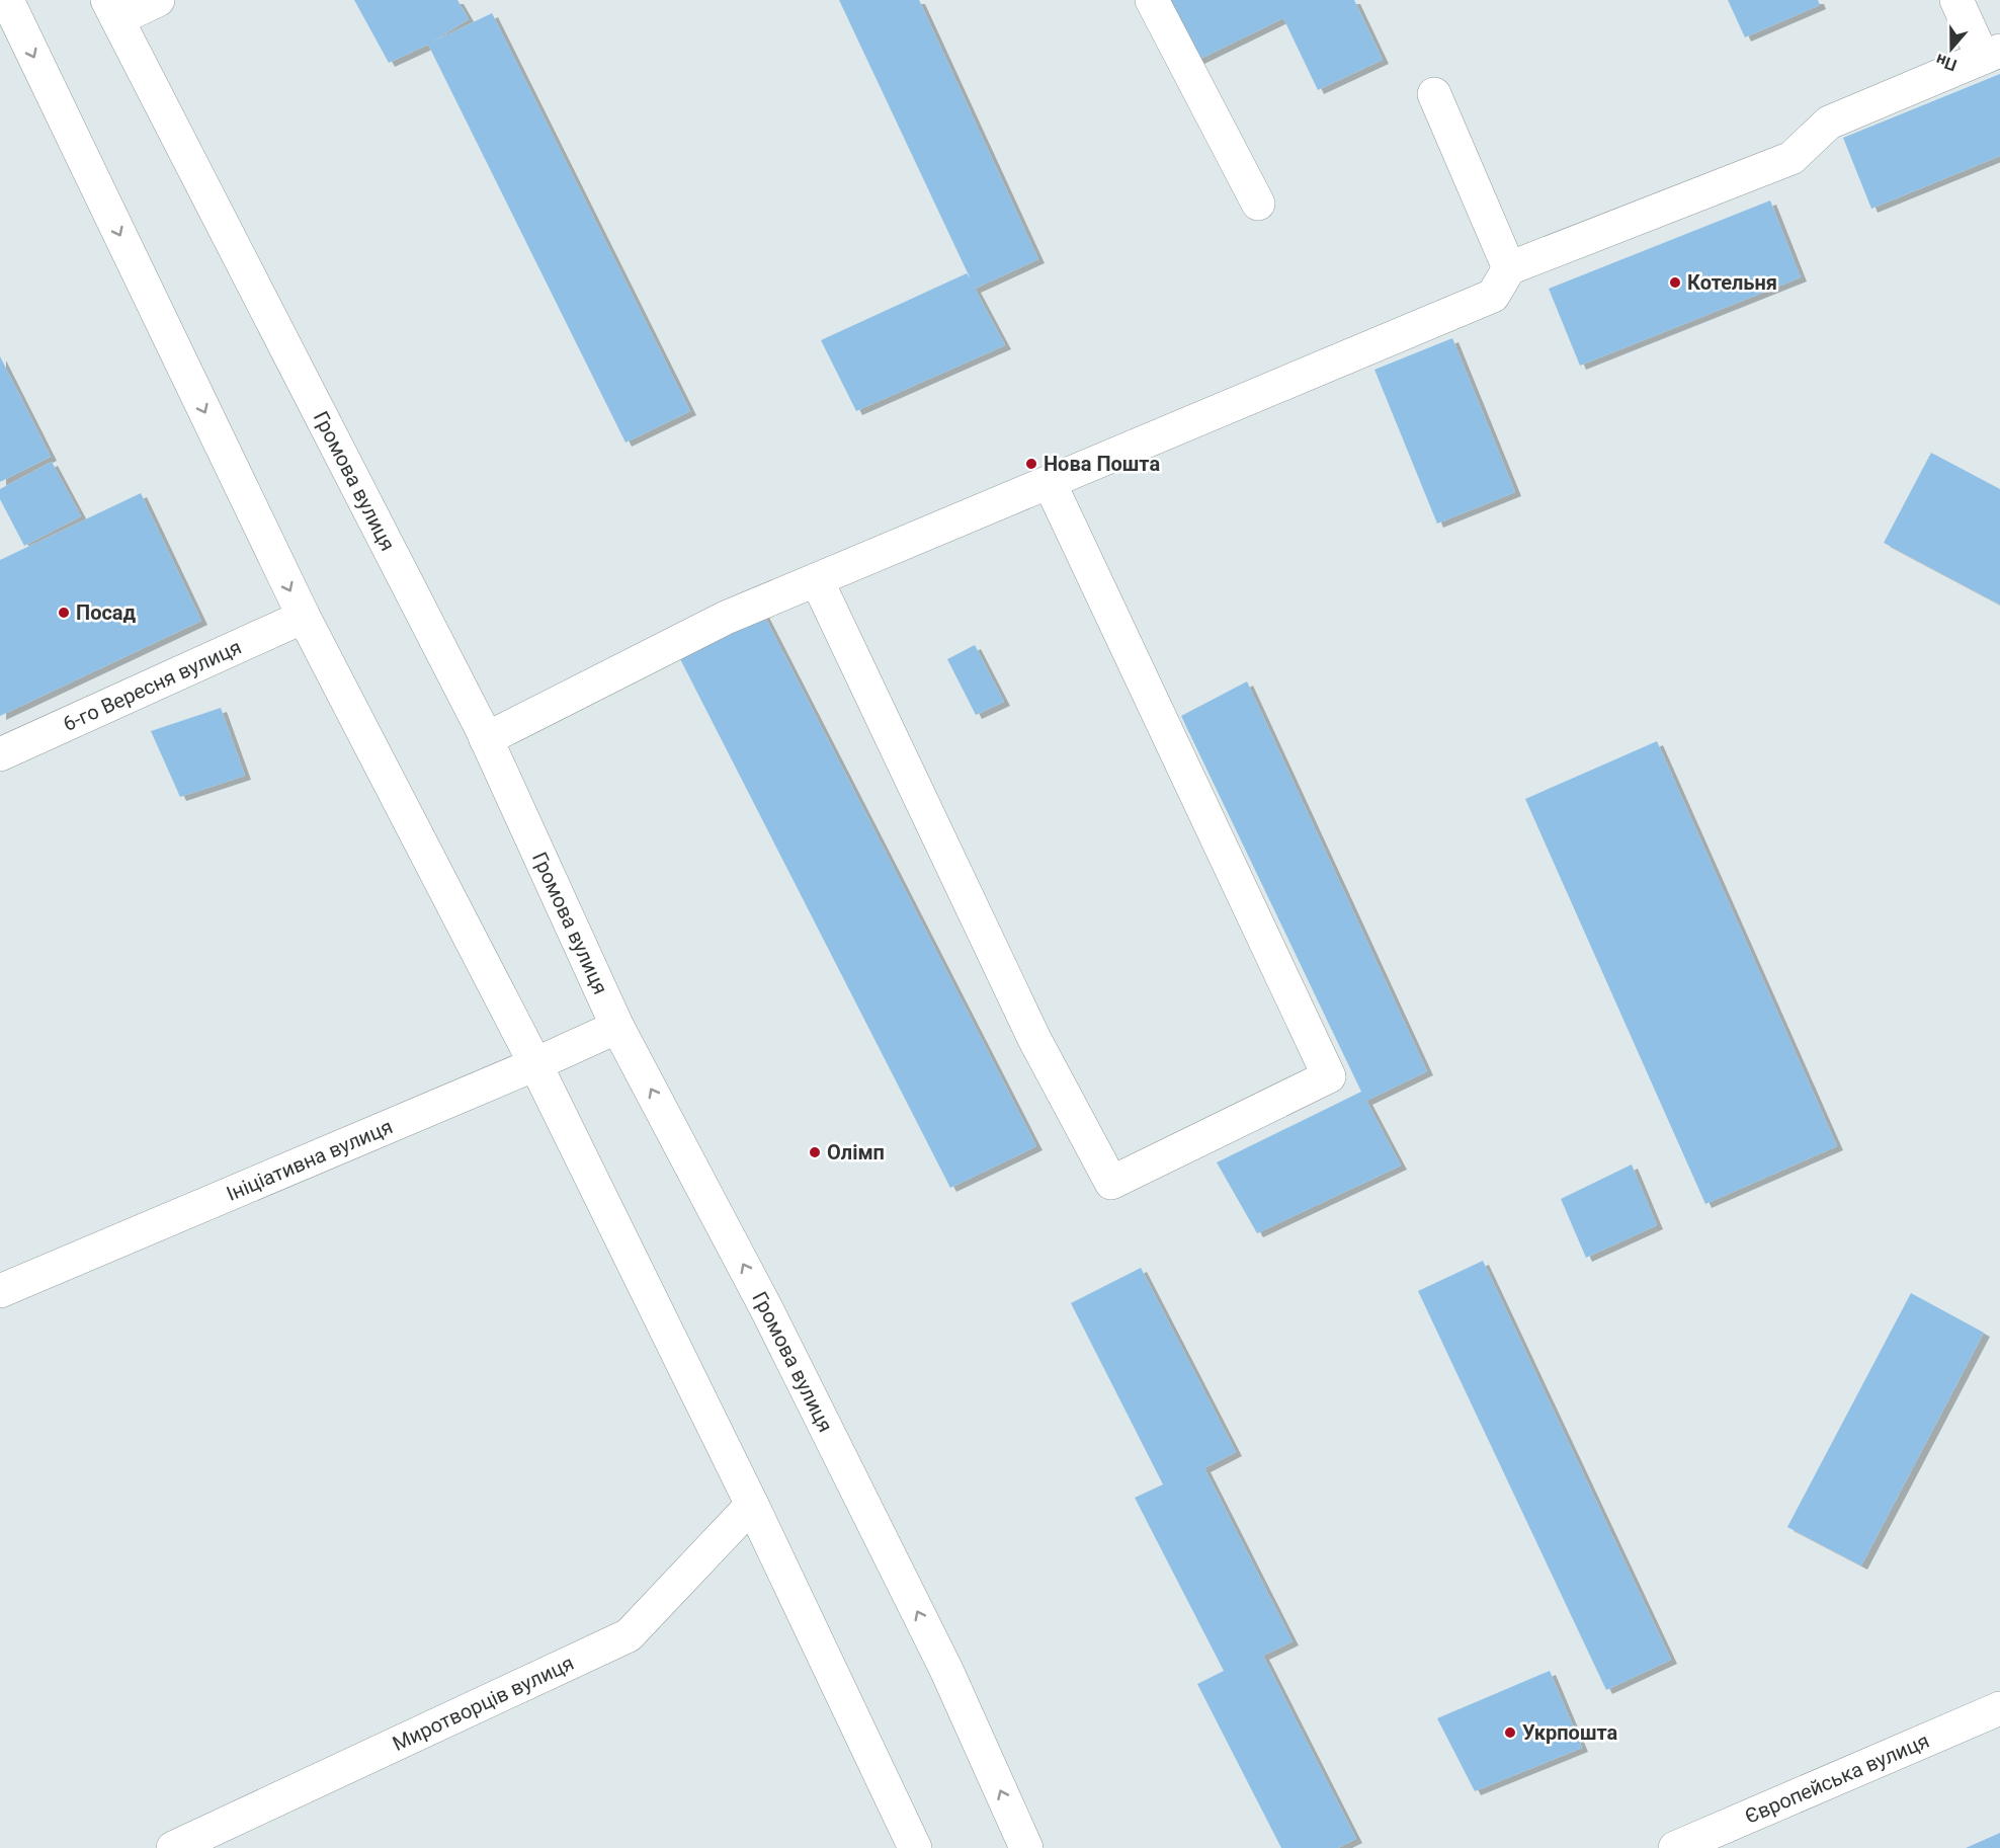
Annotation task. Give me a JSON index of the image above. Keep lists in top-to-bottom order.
{
  "streets": {
    "street": [
      "Громова вулиця",
      "6-го Вересня вулиця",
      "Ініціативна вулиця",
      "Миротворців вулиця",
      "Європейська вулиця"
    ]
  },
  "crossings": [
    ["Громова вулиця", "Ініціативна вулиця"]
  ],
  "places": [
    "Котельня",
    "Нова Пошта",
    "Посад",
    "Олімп",
    "Укрпошта"
  ],
  "north": "bottom"
}
